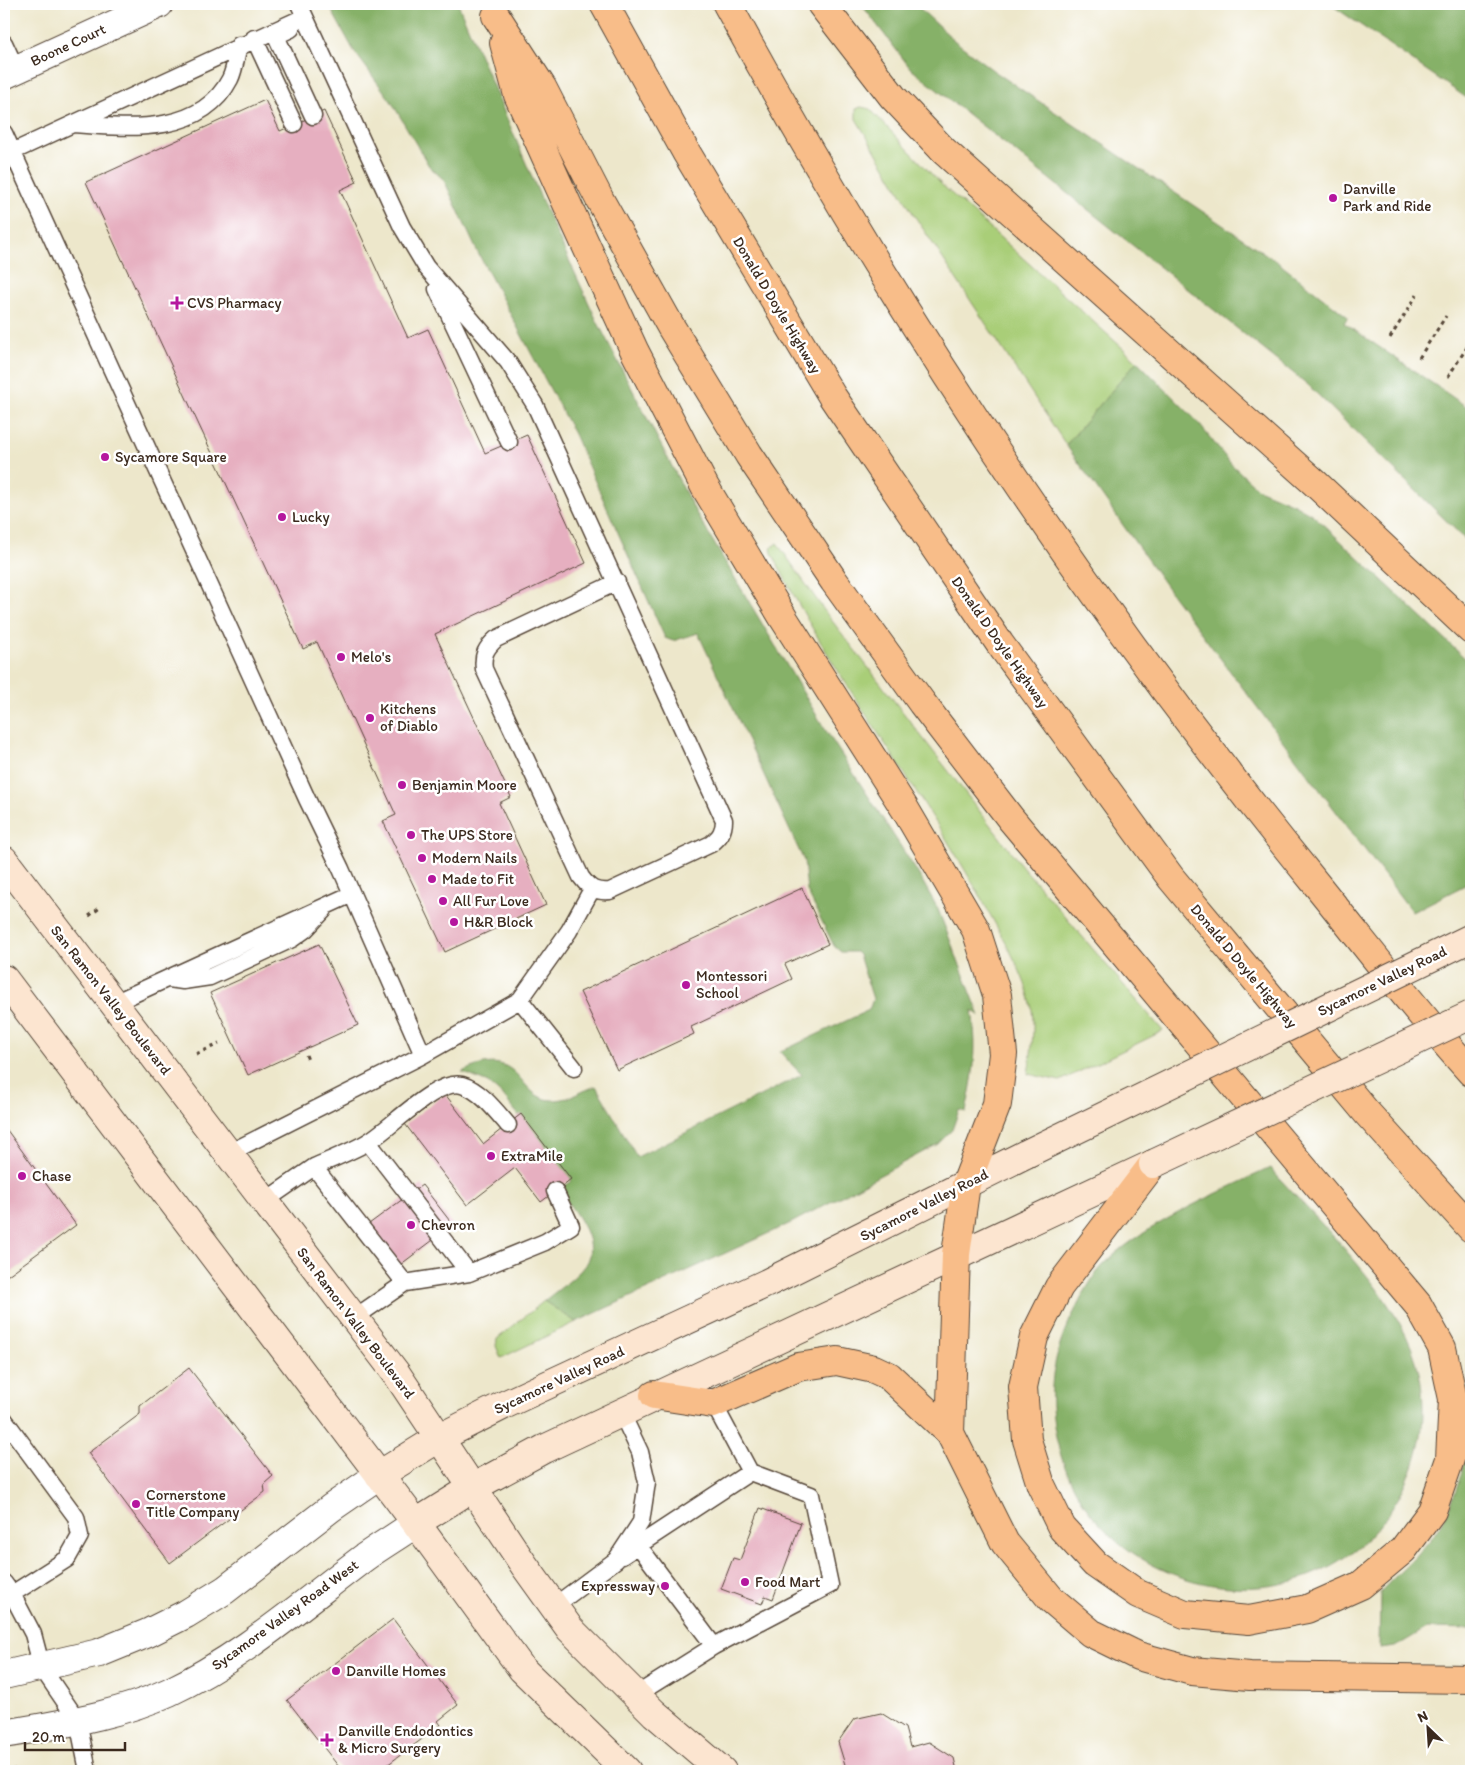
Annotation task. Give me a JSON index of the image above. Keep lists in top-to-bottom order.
{
  "streets": {
    "highway": ["Donald D Doyle Highway"],
    "main road": ["Sycamore Valley Road", "San Ramon Valley Boulevard"],
    "street": ["Boone Court", "Sycamore Valley Road West"]
  },
  "crossings": [
    ["Sycamore Valley Road", "San Ramon Valley Boulevard"]
  ],
  "places": {
    "other": [
      "Danville Park and Ride",
      "Sycamore Square",
      "Lucky",
      "Melo's",
      "Kitchens of Diablo",
      "Benjamin Moore",
      "The UPS Store",
      "Modern Nails",
      "Made to Fit",
      "All Fur Love",
      "H&R Block",
      "Montessori School",
      "ExtraMile",
      "Chase",
      "Chevron",
      "Cornerstone Title Company",
      "Food Mart",
      "Expressway",
      "Danville Homes"
    ],
    "health": ["CVS Pharmacy", "Danville Endodontics & Micro Surgery"]
  },
  "scale_bar": "20 m",
  "north": "top left"
}
